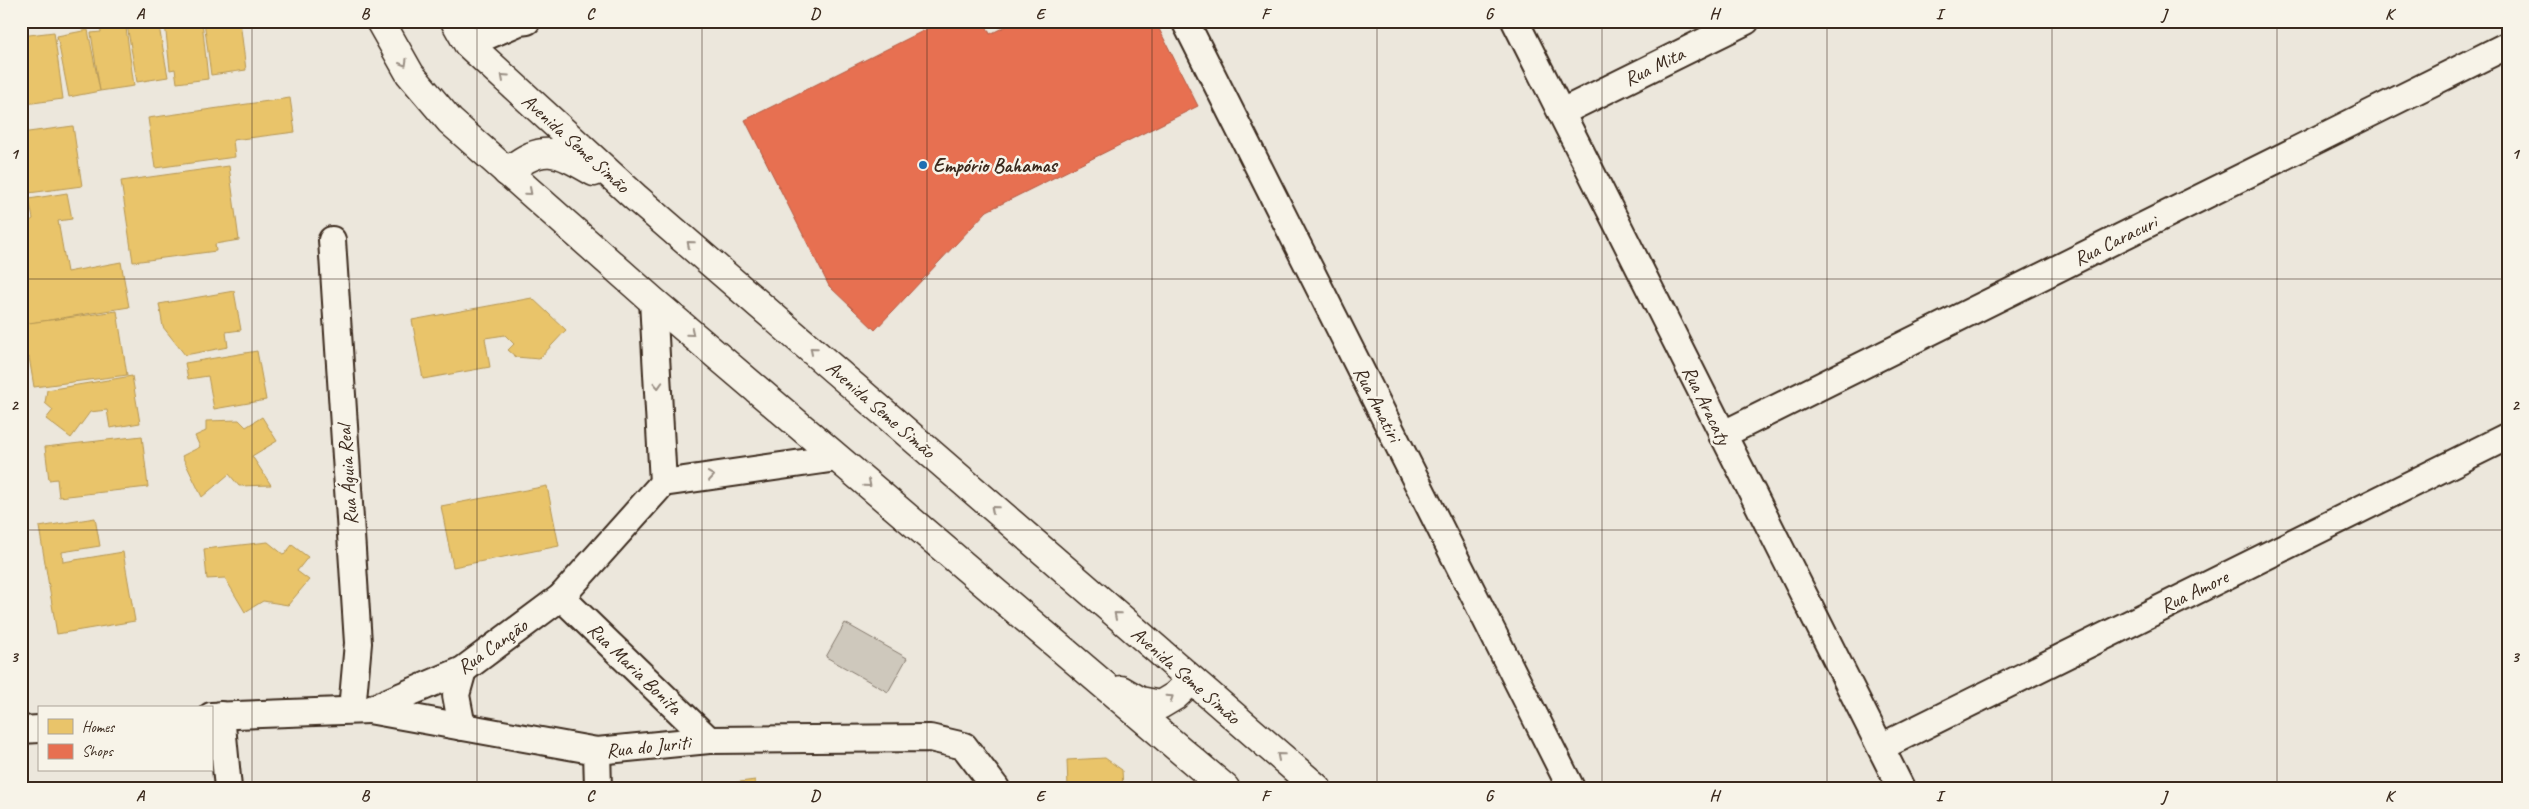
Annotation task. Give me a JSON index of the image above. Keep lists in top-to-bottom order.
{
  "streets": {
    "main road": ["Avenida Seme Simão"],
    "street": [
      "Rua Mita",
      "Rua Caracuri",
      "Rua Amatiri",
      "Rua Aracaty",
      "Rua Águia Real",
      "Rua Amore",
      "Rua Canção",
      "Rua Maria Bonita",
      "Rua do Juriti"
    ]
  },
  "crossings": [
    ["Rua Mita", "Rua Aracaty"],
    ["Rua Caracuri", "Rua Aracaty"],
    ["Rua Aracaty", "Rua Amore"],
    ["Rua Águia Real", "Rua Canção"],
    ["Rua Águia Real", "Rua do Juriti"],
    ["Rua Canção", "Rua Maria Bonita"],
    ["Rua Canção", "Rua do Juriti"],
    ["Rua Maria Bonita", "Rua do Juriti"]
  ],
  "places": ["Empório Bahamas"],
  "legend": ["Homes", "Shops"],
  "grid": {
    "columns": [
      "A",
      "B",
      "C",
      "D",
      "E",
      "F",
      "G",
      "H",
      "I",
      "J",
      "K"
    ],
    "rows": ["1", "2", "3"]
  }
}
